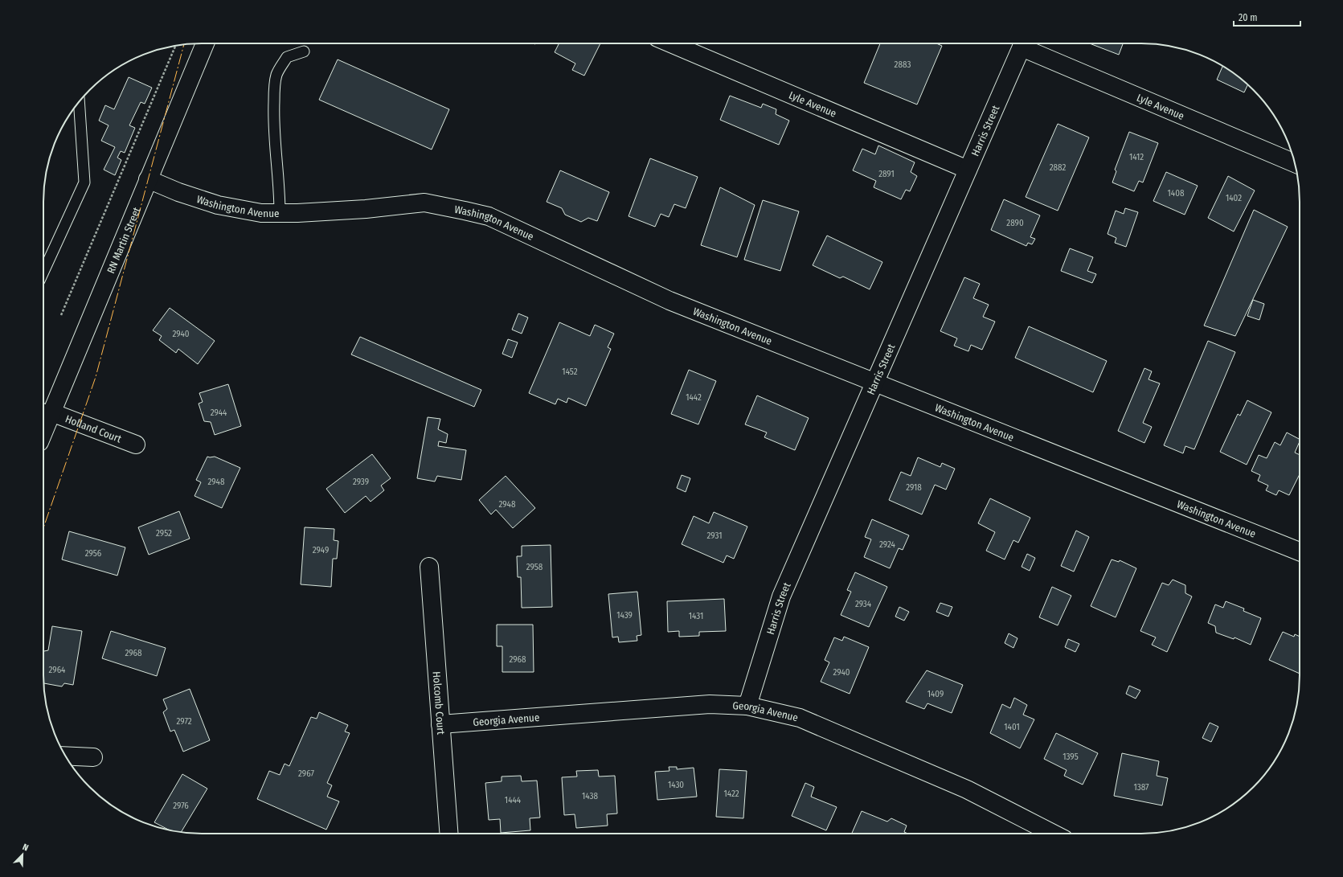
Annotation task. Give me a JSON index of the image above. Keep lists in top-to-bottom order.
{
  "streets": {
    "street": [
      "Lyle Avenue",
      "Harris Street",
      "Washington Avenue",
      "RN Martin Street",
      "Holland Court",
      "Holcomb Court",
      "Georgia Avenue"
    ]
  },
  "crossings": [
    ["Lyle Avenue", "Harris Street"],
    ["Harris Street", "Washington Avenue"],
    ["Harris Street", "Georgia Avenue"],
    ["Washington Avenue", "RN Martin Street"],
    ["RN Martin Street", "Holland Court"],
    ["Holcomb Court", "Georgia Avenue"]
  ],
  "house_numbers": [
    "2883",
    "1412",
    "2882",
    "2891",
    "1408",
    "1402",
    "2890",
    "2940",
    "1452",
    "1442",
    "2944",
    "2948",
    "2939",
    "2918",
    "2948",
    "2952",
    "2931",
    "2924",
    "2949",
    "2956",
    "2958",
    "2934",
    "1439",
    "1431",
    "2968",
    "2968",
    "2964",
    "2940",
    "1409",
    "2972",
    "1401",
    "1395",
    "2967",
    "1430",
    "1387",
    "1422",
    "1438",
    "1444",
    "2976"
  ],
  "scale_bar": "20 m",
  "north": "top right"
}
